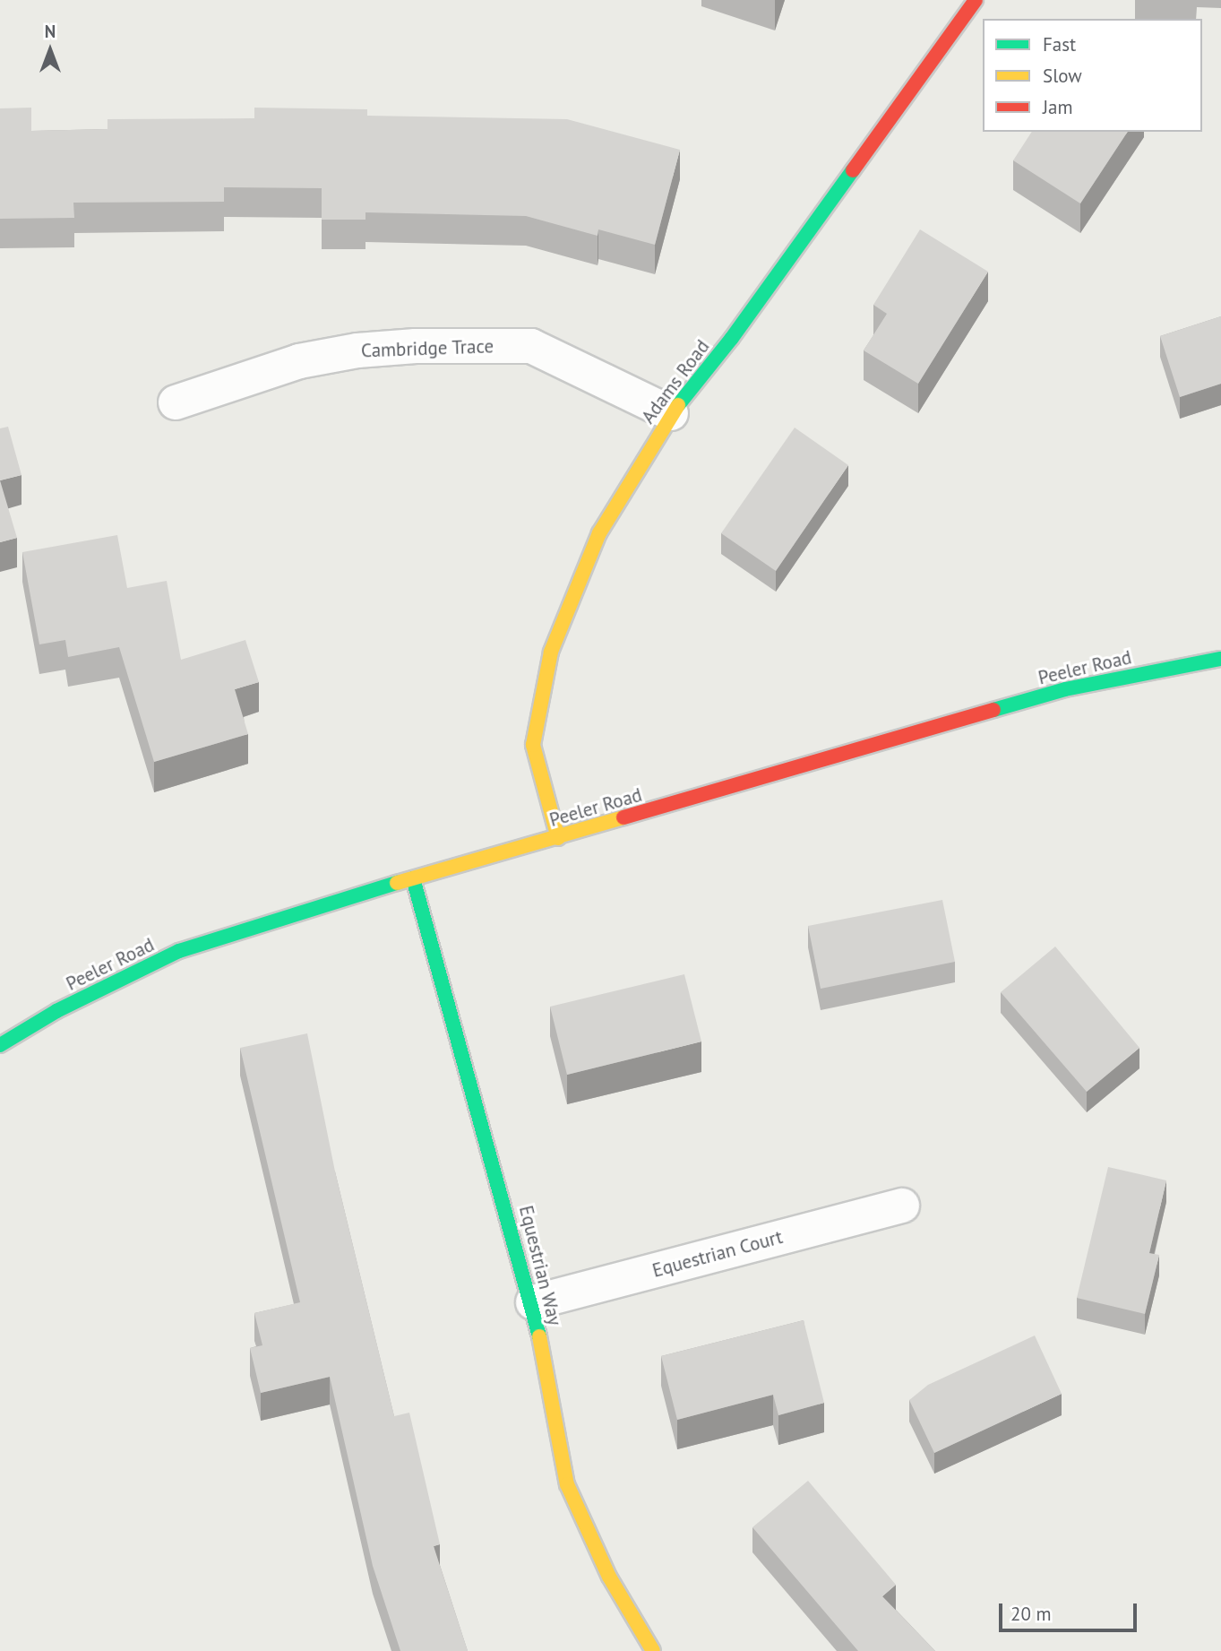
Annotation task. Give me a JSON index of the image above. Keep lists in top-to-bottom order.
{
  "streets": {
    "street": [
      "Cambridge Trace",
      "Adams Road",
      "Peeler Road",
      "Equestrian Court",
      "Equestrian Way"
    ]
  },
  "crossings": [
    ["Cambridge Trace", "Adams Road"],
    ["Adams Road", "Peeler Road"],
    ["Peeler Road", "Equestrian Way"],
    ["Equestrian Court", "Equestrian Way"]
  ],
  "legend": ["Fast", "Slow", "Jam"],
  "scale_bar": "20 m",
  "north": "top"
}
